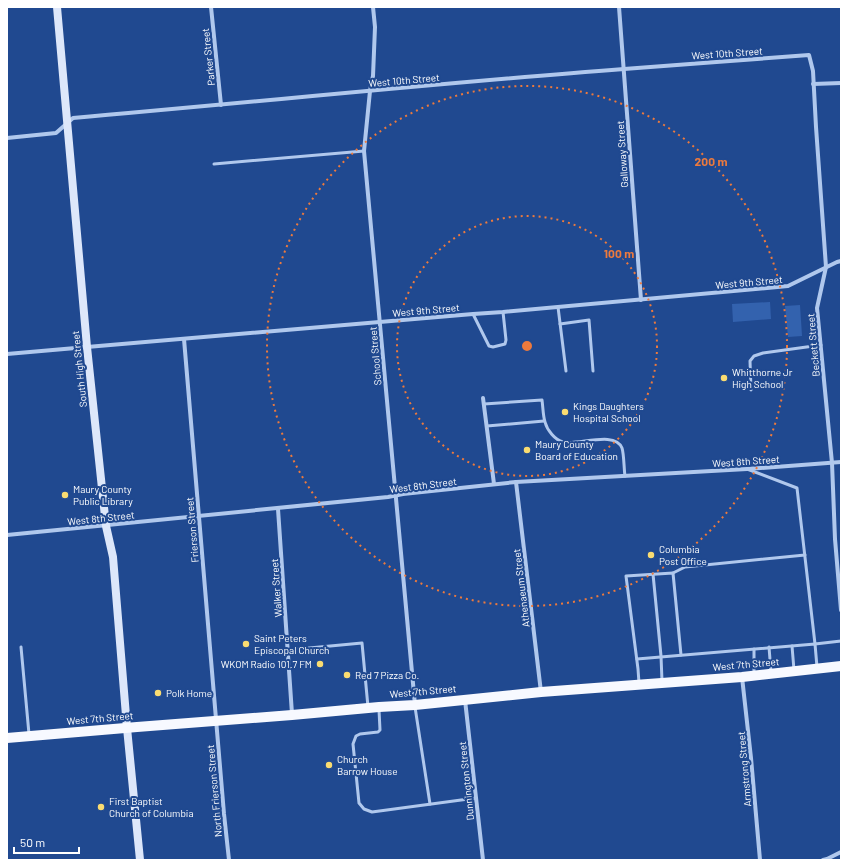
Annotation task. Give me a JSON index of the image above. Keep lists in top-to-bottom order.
{
  "streets": {
    "main road": ["West 7th Street"],
    "street": [
      "West 10th Street",
      "Parker Street",
      "Galloway Street",
      "West 9th Street",
      "Beckett Street",
      "School Street",
      "South High Street",
      "West 8th Street",
      "Frierson Street",
      "Walker Street",
      "Athenaeum Street",
      "Armstrong Street",
      "Dunnington Street",
      "North Frierson Street"
    ]
  },
  "crossings": [
    ["West 10th Street", "Parker Street"],
    ["West 10th Street", "Galloway Street"],
    ["West 10th Street", "Beckett Street"],
    ["West 10th Street", "School Street"],
    ["West 10th Street", "South High Street"],
    ["Galloway Street", "West 9th Street"],
    ["West 9th Street", "Beckett Street"],
    ["West 9th Street", "School Street"],
    ["West 9th Street", "South High Street"],
    ["West 9th Street", "Frierson Street"],
    ["Beckett Street", "West 8th Street"],
    ["School Street", "West 8th Street"],
    ["School Street", "West 7th Street"],
    ["South High Street", "West 8th Street"],
    ["South High Street", "West 7th Street"],
    ["West 8th Street", "Frierson Street"],
    ["West 8th Street", "Walker Street"],
    ["West 8th Street", "Athenaeum Street"],
    ["Frierson Street", "West 7th Street"],
    ["Frierson Street", "North Frierson Street"],
    ["Walker Street", "West 7th Street"],
    ["Athenaeum Street", "West 7th Street"],
    ["West 7th Street", "Armstrong Street"],
    ["West 7th Street", "Dunnington Street"],
    ["West 7th Street", "North Frierson Street"]
  ],
  "places": [
    "Whitthorne Jr High School",
    "Kings Daughters Hospital School",
    "Maury County Board of Education",
    "Maury County Public Library",
    "Columbia Post Office",
    "Saint Peters Episcopal Church",
    "WKOM Radio 101.7 FM",
    "Red 7 Pizza Co.",
    "Polk Home",
    "Church Barrow House",
    "First Baptist Church of Columbia"
  ],
  "scale_bar": "50 m",
  "rings": ["200 m", "100 m"]
}
